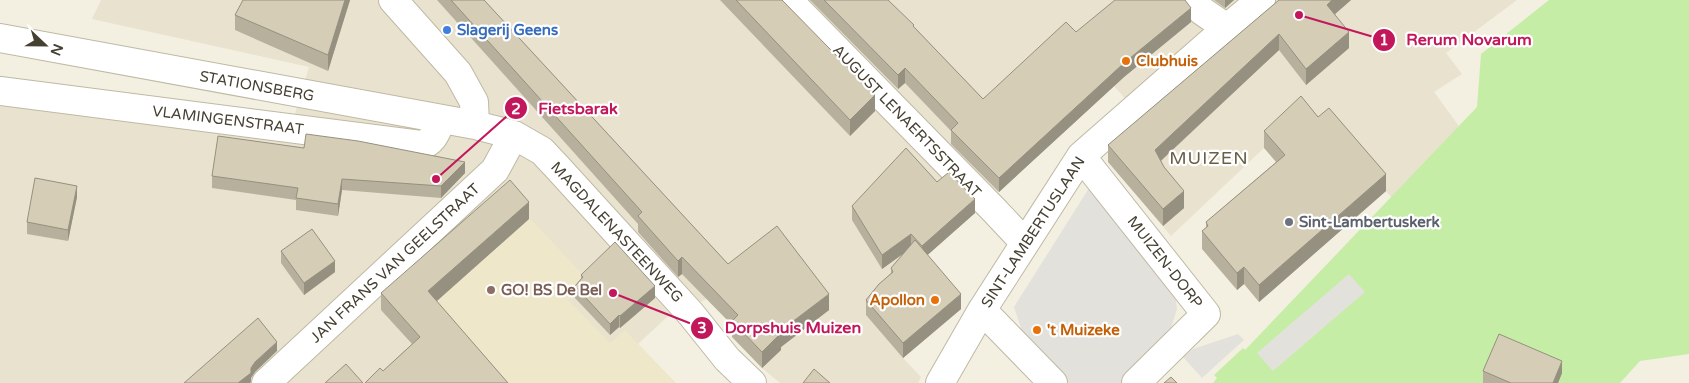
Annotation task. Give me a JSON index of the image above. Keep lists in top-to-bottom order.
{
  "streets": {
    "street": [
      "STATIONSBERG",
      "VLAMINGENSTRAAT",
      "AUGUST LENAERTSSTRAAT",
      "MAGDALENASTEENWEG",
      "SINT-LAMBERTUSLAAN",
      "MUIZEN-DORP",
      "JAN FRANS VAN GEELSTRAAT"
    ]
  },
  "crossings": [
    ["STATIONSBERG", "VLAMINGENSTRAAT"],
    ["STATIONSBERG", "MAGDALENASTEENWEG"],
    ["STATIONSBERG", "JAN FRANS VAN GEELSTRAAT"],
    ["AUGUST LENAERTSSTRAAT", "SINT-LAMBERTUSLAAN"],
    ["MAGDALENASTEENWEG", "JAN FRANS VAN GEELSTRAAT"],
    ["SINT-LAMBERTUSLAAN", "MUIZEN-DORP"]
  ],
  "districts": ["MUIZEN"],
  "places": [
    "Rerum Novarum",
    "Slagerij Geens",
    "Clubhuis",
    "Fietsbarak",
    "Sint-Lambertuskerk",
    "GO! BS De Bel",
    "Dorpshuis Muizen",
    "Apollon",
    "'t Muizeke"
  ],
  "north": "right"
}
